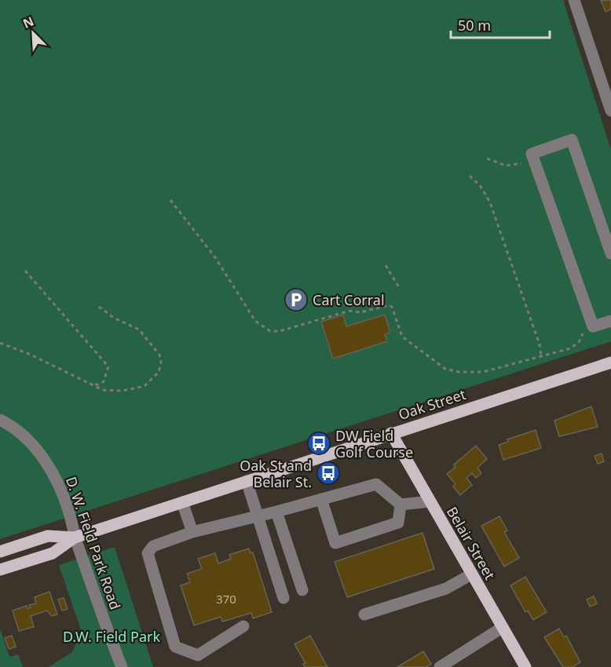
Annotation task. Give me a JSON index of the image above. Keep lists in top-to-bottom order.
{
  "streets": {
    "main road": ["Oak Street", "Belair Street"],
    "street": ["D. W. Field Park Road"]
  },
  "crossings": [
    ["Oak Street", "D. W. Field Park Road"],
    ["Oak Street", "Belair Street"]
  ],
  "parks": ["D.W. Field Park"],
  "places": {
    "parking": ["Cart Corral"],
    "bus stop": ["DW Field Golf Course", "Oak St and Belair St."]
  },
  "house_numbers": ["370"],
  "scale_bar": "50 m",
  "north": "top left"
}
